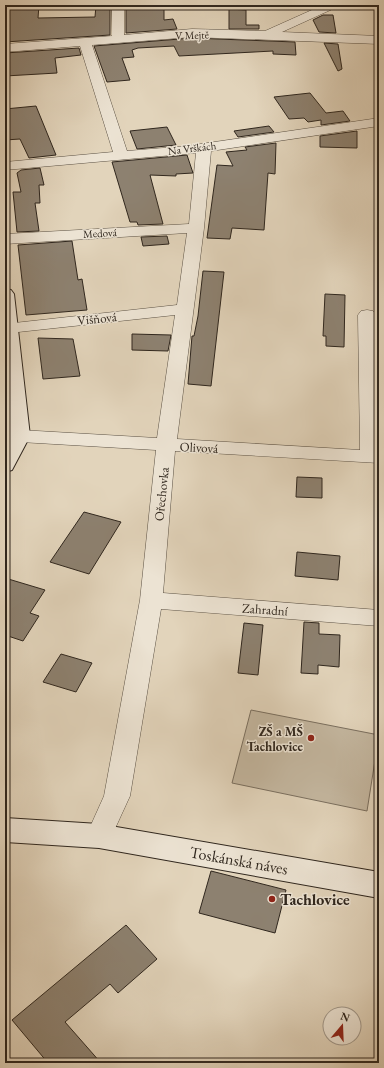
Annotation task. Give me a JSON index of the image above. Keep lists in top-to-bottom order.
{
  "streets": {
    "main road": ["Toskánská náves"],
    "street": [
      "V Mejtě",
      "Na Vrškách",
      "Medová",
      "Višňová",
      "Olivová",
      "Ořechovka",
      "Zahradní"
    ]
  },
  "crossings": [
    ["Na Vrškách", "Ořechovka"],
    ["Medová", "Ořechovka"],
    ["Višňová", "Ořechovka"],
    ["Olivová", "Ořechovka"],
    ["Ořechovka", "Zahradní"],
    ["Ořechovka", "Toskánská náves"]
  ],
  "places": ["ZŠ a MŠ Tachlovice", "Tachlovice"],
  "north": "top"
}
